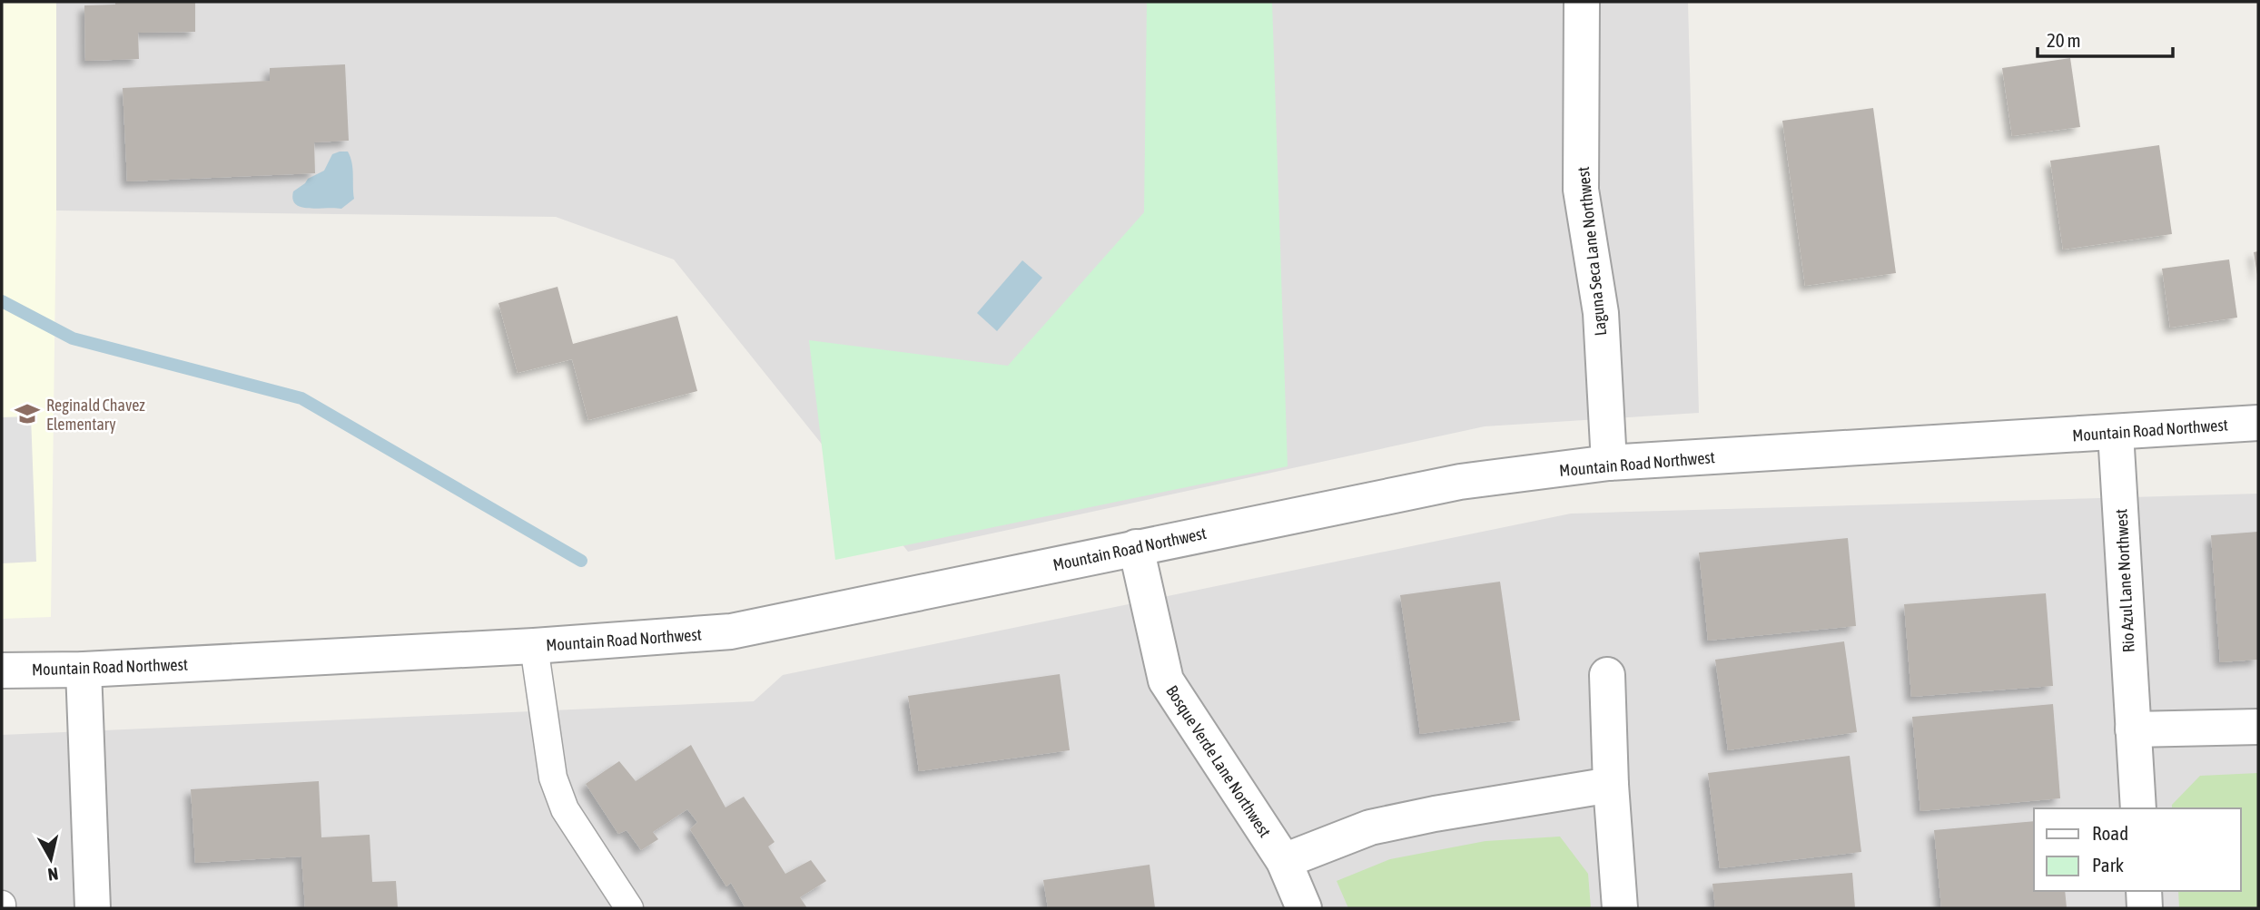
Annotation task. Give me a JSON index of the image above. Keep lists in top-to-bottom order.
{
  "streets": {
    "street": [
      "Laguna Seca Lane Northwest",
      "Mountain Road Northwest",
      "Rio Azul Lane Northwest",
      "Bosque Verde Lane Northwest"
    ]
  },
  "crossings": [
    ["Laguna Seca Lane Northwest", "Mountain Road Northwest"],
    ["Mountain Road Northwest", "Rio Azul Lane Northwest"],
    ["Mountain Road Northwest", "Bosque Verde Lane Northwest"]
  ],
  "places": {
    "school or university": ["Reginald Chavez Elementary"]
  },
  "legend": ["Road", "Park"],
  "scale_bar": "20 m",
  "north": "bottom"
}
